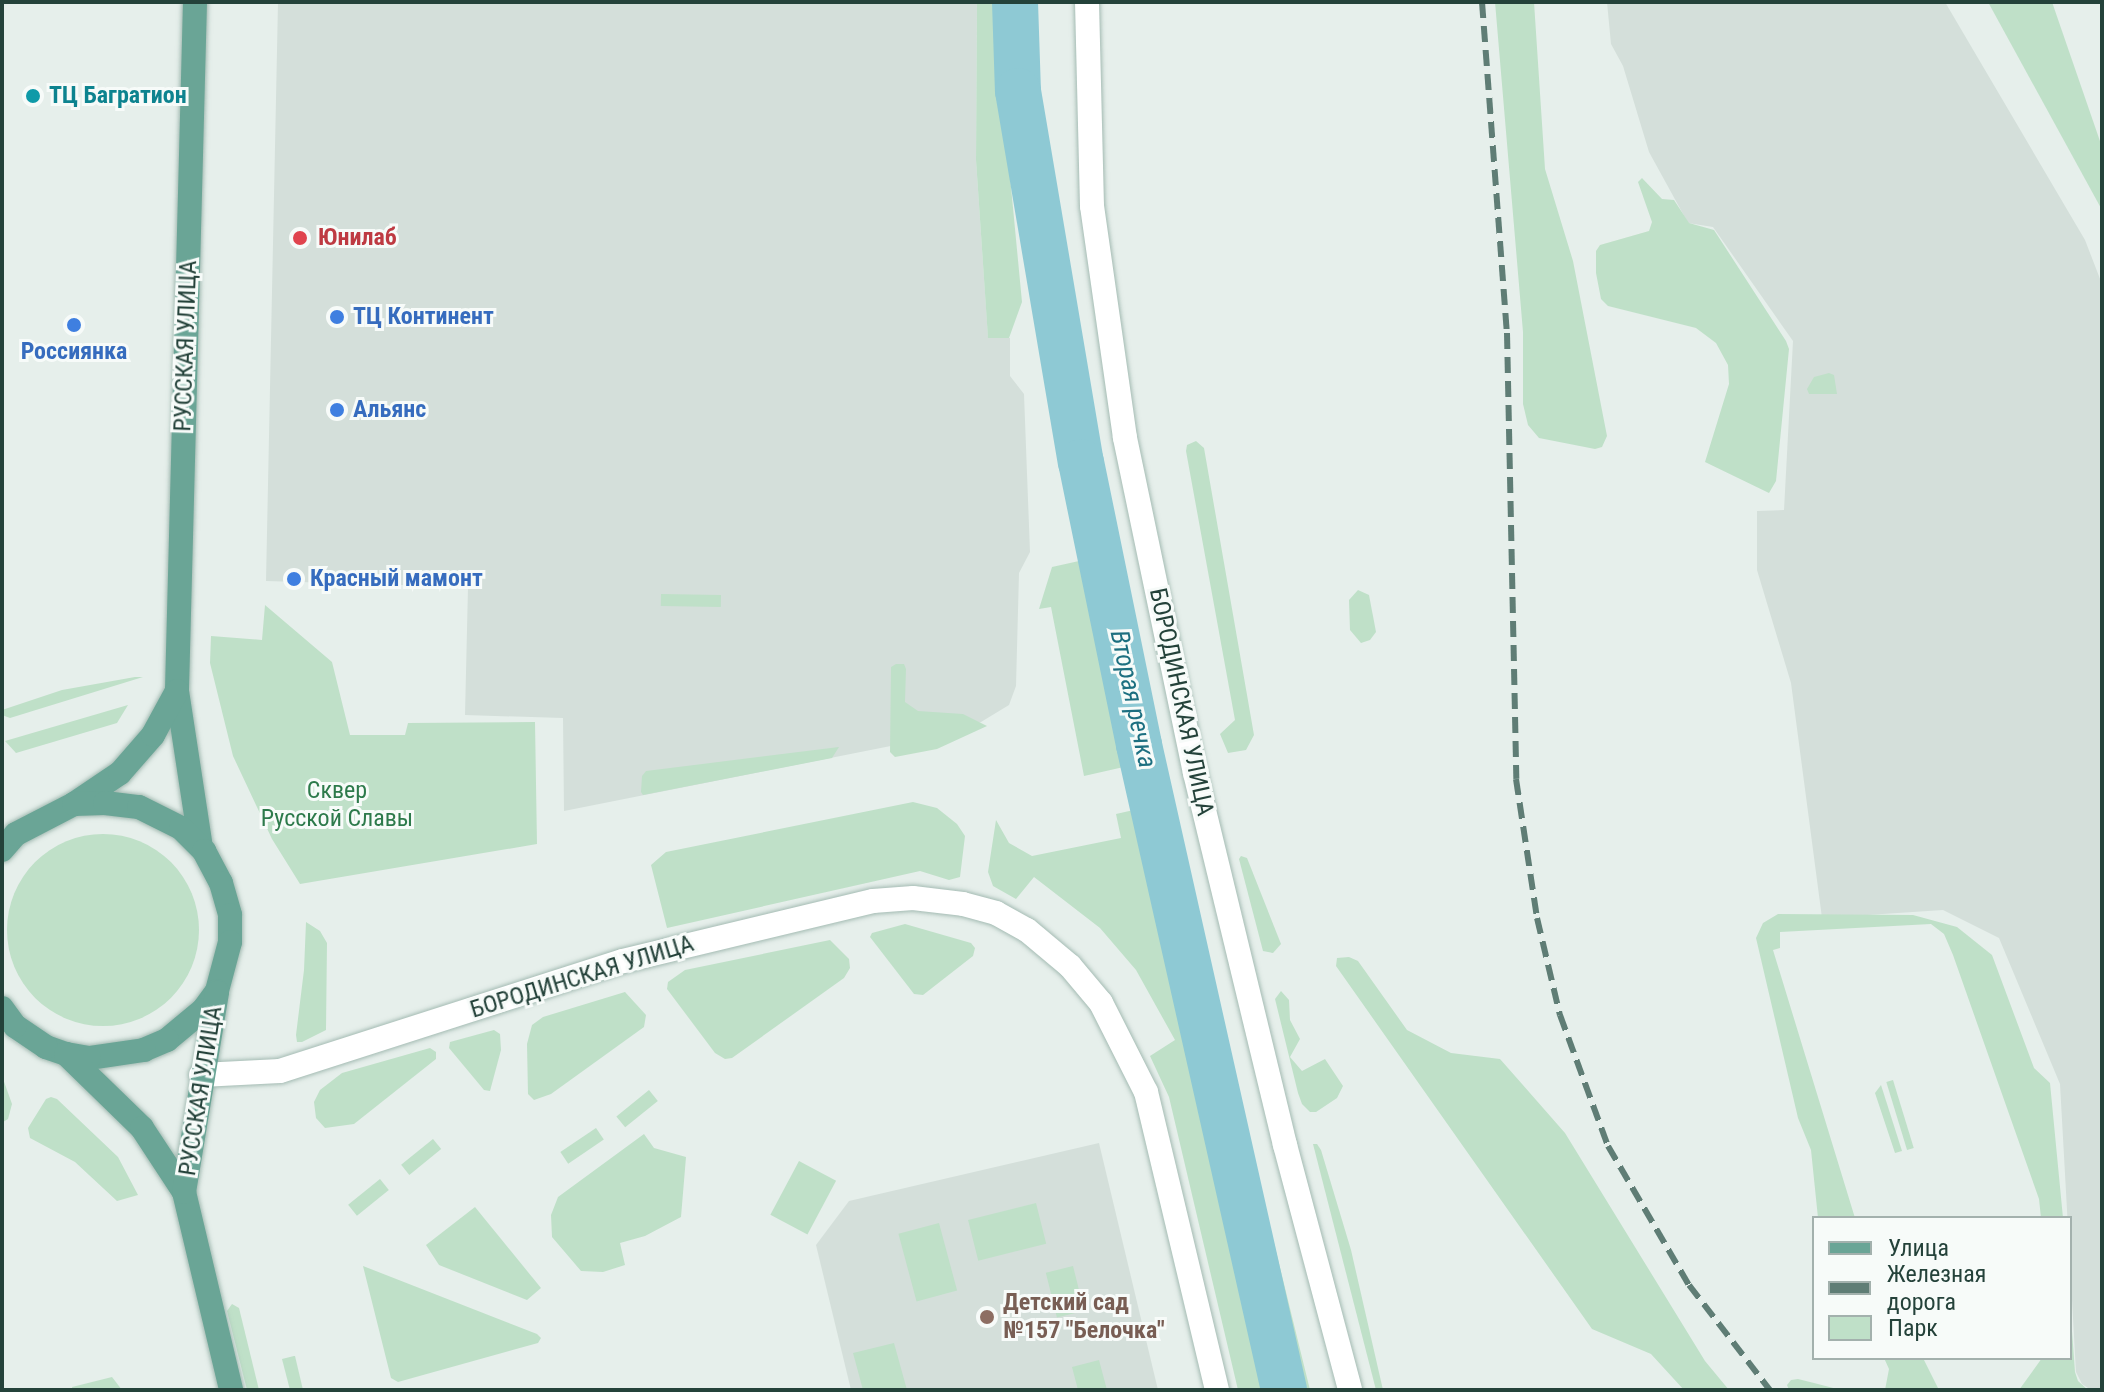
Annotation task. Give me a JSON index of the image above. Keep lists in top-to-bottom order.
{
  "streets": {
    "main road": ["РУССКАЯ УЛИЦА", "БОРОДИНСКАЯ УЛИЦА"]
  },
  "crossings": [
    ["РУССКАЯ УЛИЦА", "БОРОДИНСКАЯ УЛИЦА"]
  ],
  "water": ["Вторая речка"],
  "parks": ["Сквер Русской Славы"],
  "places": [
    "ТЦ Багратион",
    "Юнилаб",
    "ТЦ Континент",
    "Россиянка",
    "Альянс",
    "Красный мамонт",
    "Детский сад №157 \"Белочка\""
  ],
  "legend": ["Улица", "Железная дорога", "Парк"]
}
